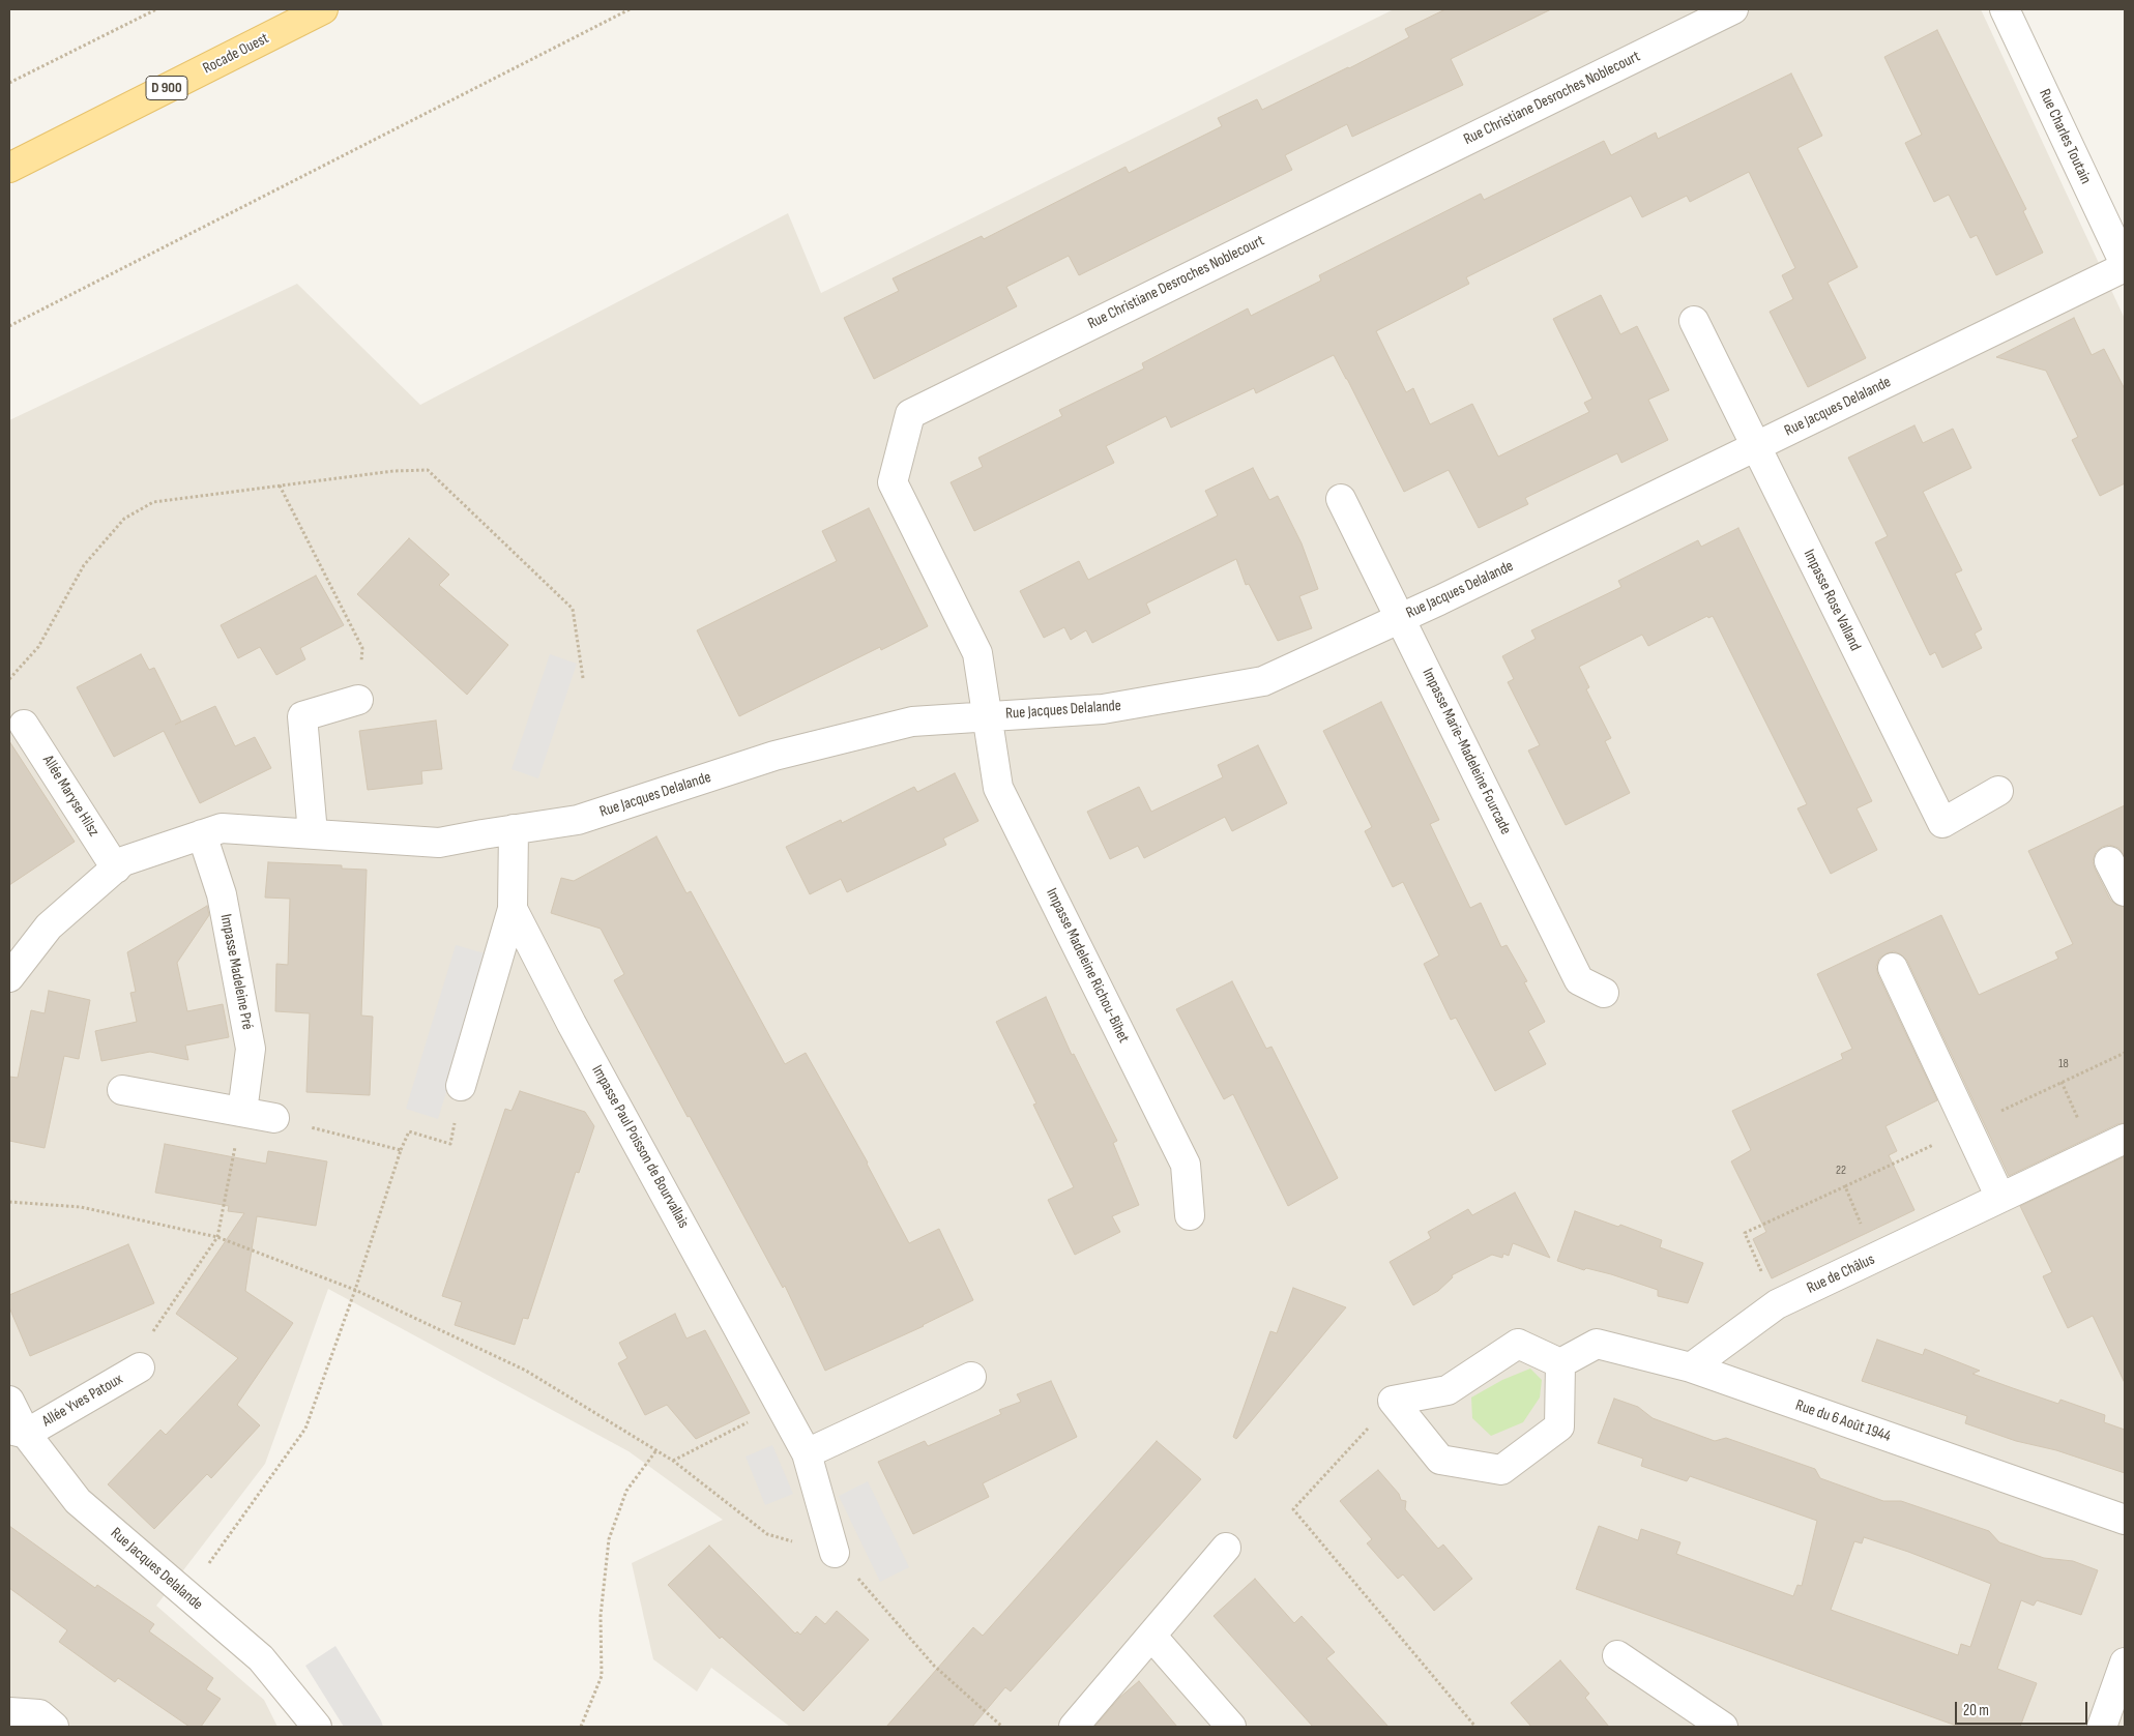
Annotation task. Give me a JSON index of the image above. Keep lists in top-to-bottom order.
{
  "streets": {
    "main road": ["Rocade Ouest", "D 900"],
    "street": [
      "Rue Christiane Desroches Noblecourt",
      "Rue Charles Toutain",
      "Rue Jacques Delalande",
      "Impasse Rose Valland",
      "Impasse Marie-Madeleine Fourcade",
      "Allée Maryse Hilsz",
      "Impasse Madeleine Richou-Bihet",
      "Impasse Madeleine Pré",
      "Impasse Paul Poisson de Bourvallais",
      "Rue de Châlus",
      "Allée Yves Patoux",
      "Rue du 6 Août 1944"
    ]
  },
  "crossings": [
    ["Rue Christiane Desroches Noblecourt", "Rue Jacques Delalande"],
    ["Rue Christiane Desroches Noblecourt", "Impasse Madeleine Richou-Bihet"],
    ["Rue Charles Toutain", "Rue Jacques Delalande"],
    ["Rue Jacques Delalande", "Impasse Rose Valland"],
    ["Rue Jacques Delalande", "Impasse Marie-Madeleine Fourcade"],
    ["Rue Jacques Delalande", "Allée Maryse Hilsz"],
    ["Rue Jacques Delalande", "Impasse Madeleine Richou-Bihet"],
    ["Rue Jacques Delalande", "Impasse Madeleine Pré"],
    ["Rue Jacques Delalande", "Impasse Paul Poisson de Bourvallais"],
    ["Rue Jacques Delalande", "Allée Yves Patoux"],
    ["Rue de Châlus", "Rue du 6 Août 1944"]
  ],
  "house_numbers": ["18", "22"],
  "scale_bar": "20 m"
}
